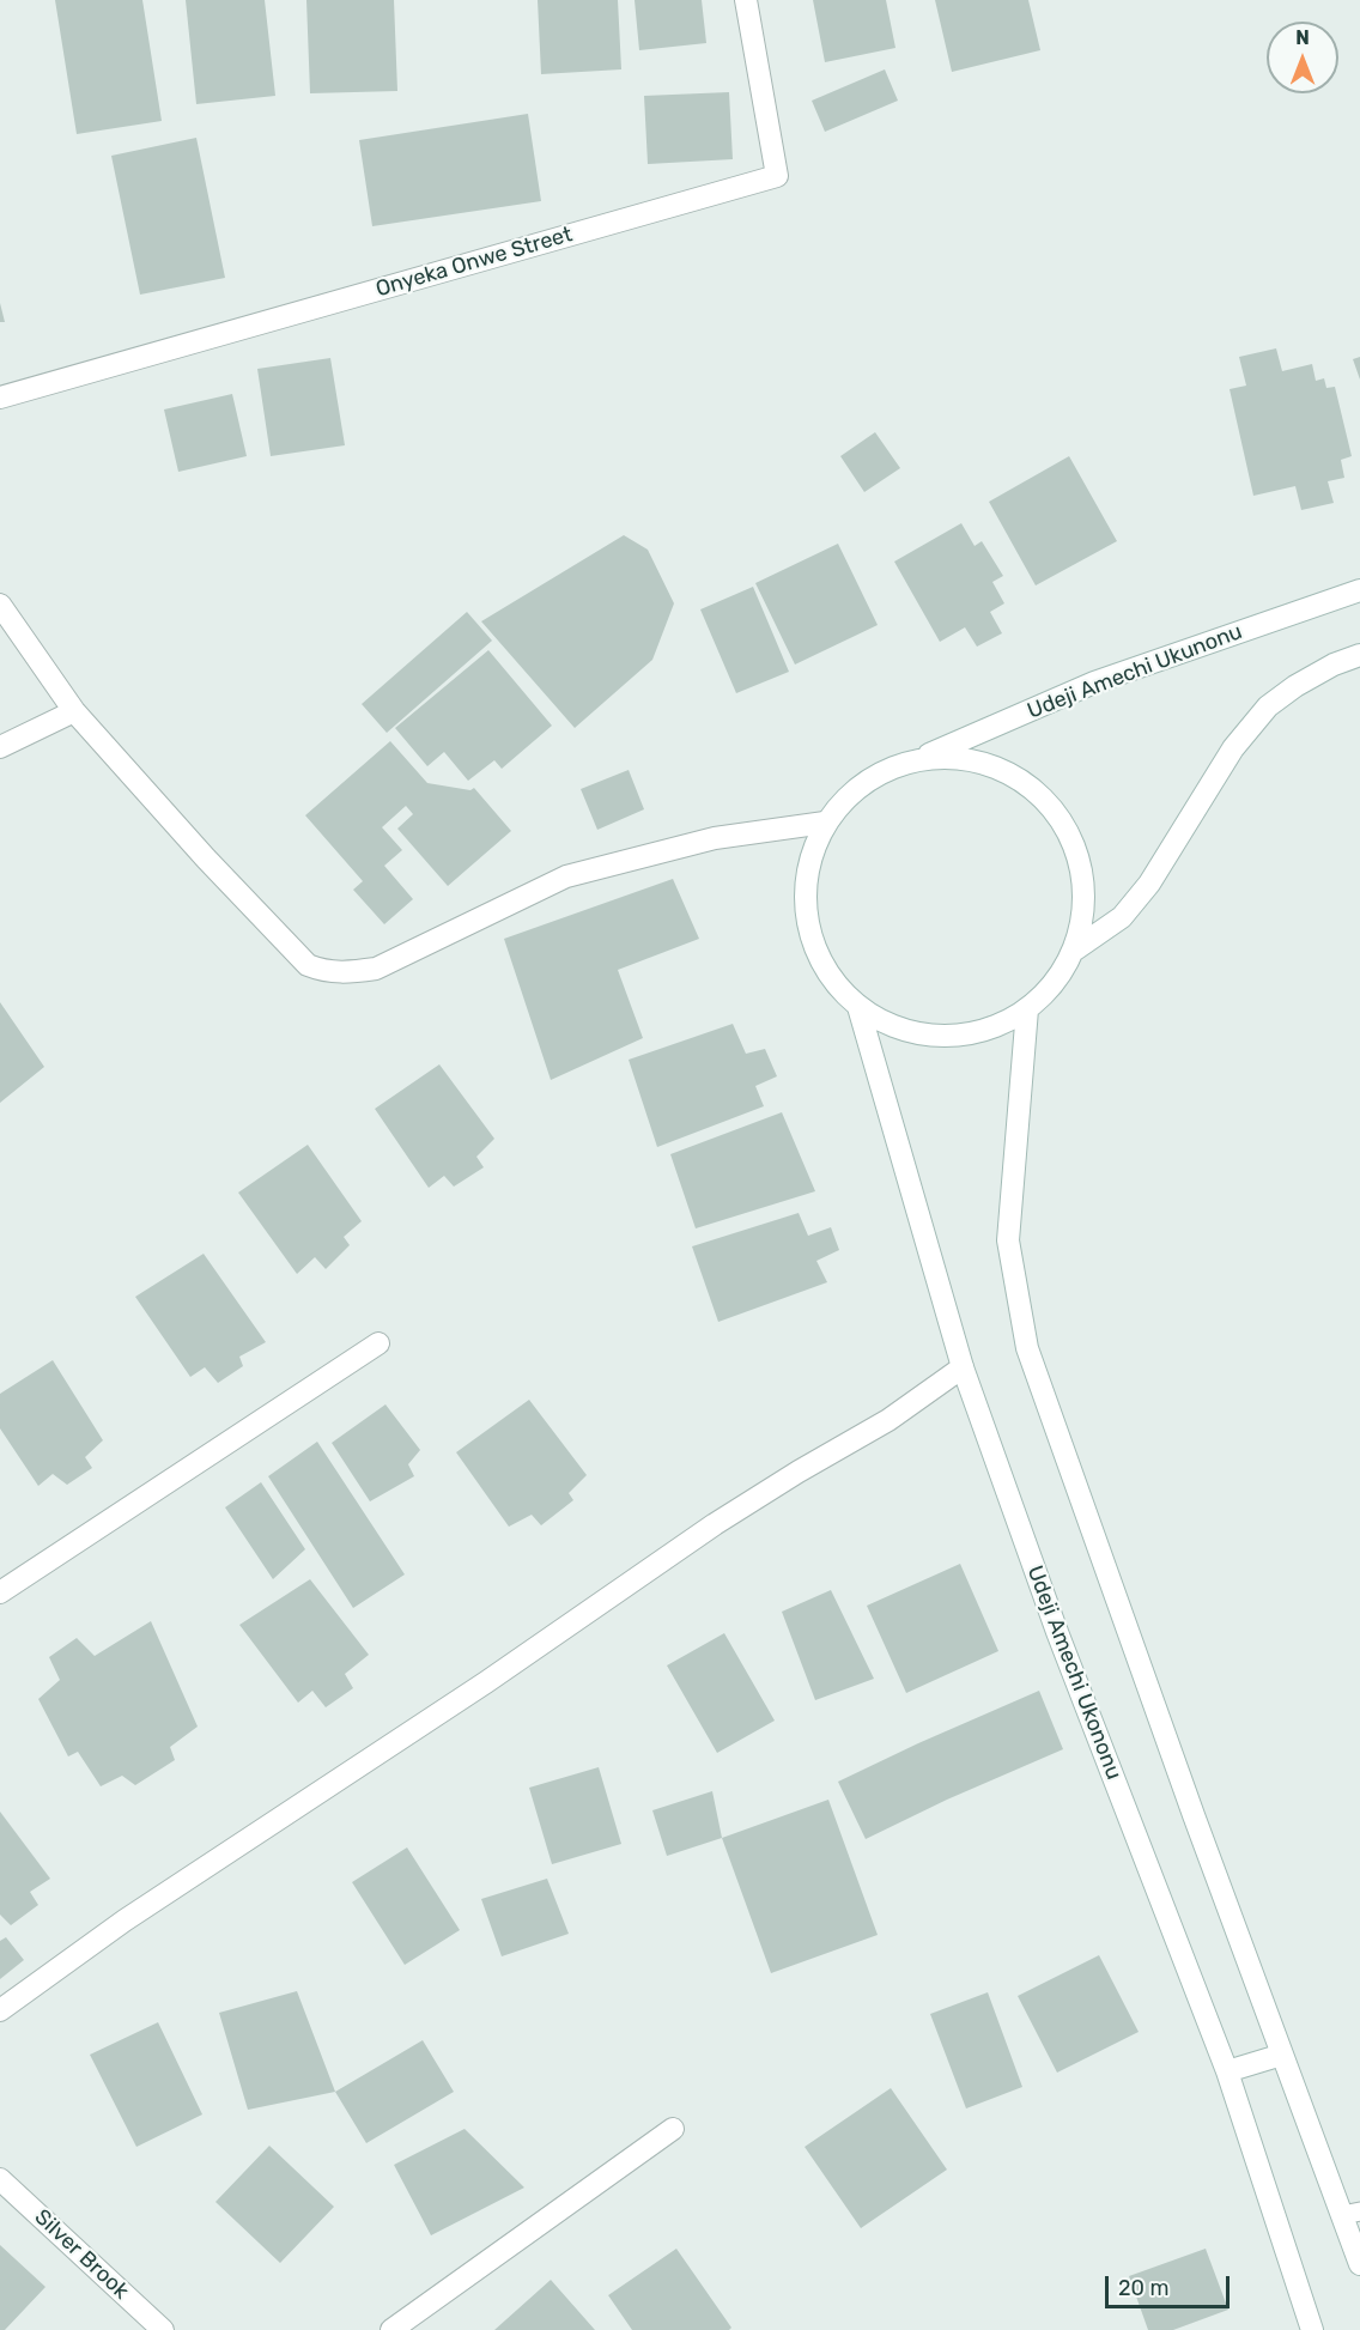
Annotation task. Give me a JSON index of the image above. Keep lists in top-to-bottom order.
{
  "streets": {
    "main road": [
      "Onyeka Onwe Street",
      "Udeji Amechi Ukunonu",
      "Udeji Amechi Ukononu",
      "Silver Brook"
    ]
  },
  "scale_bar": "20 m",
  "north": "top"
}
